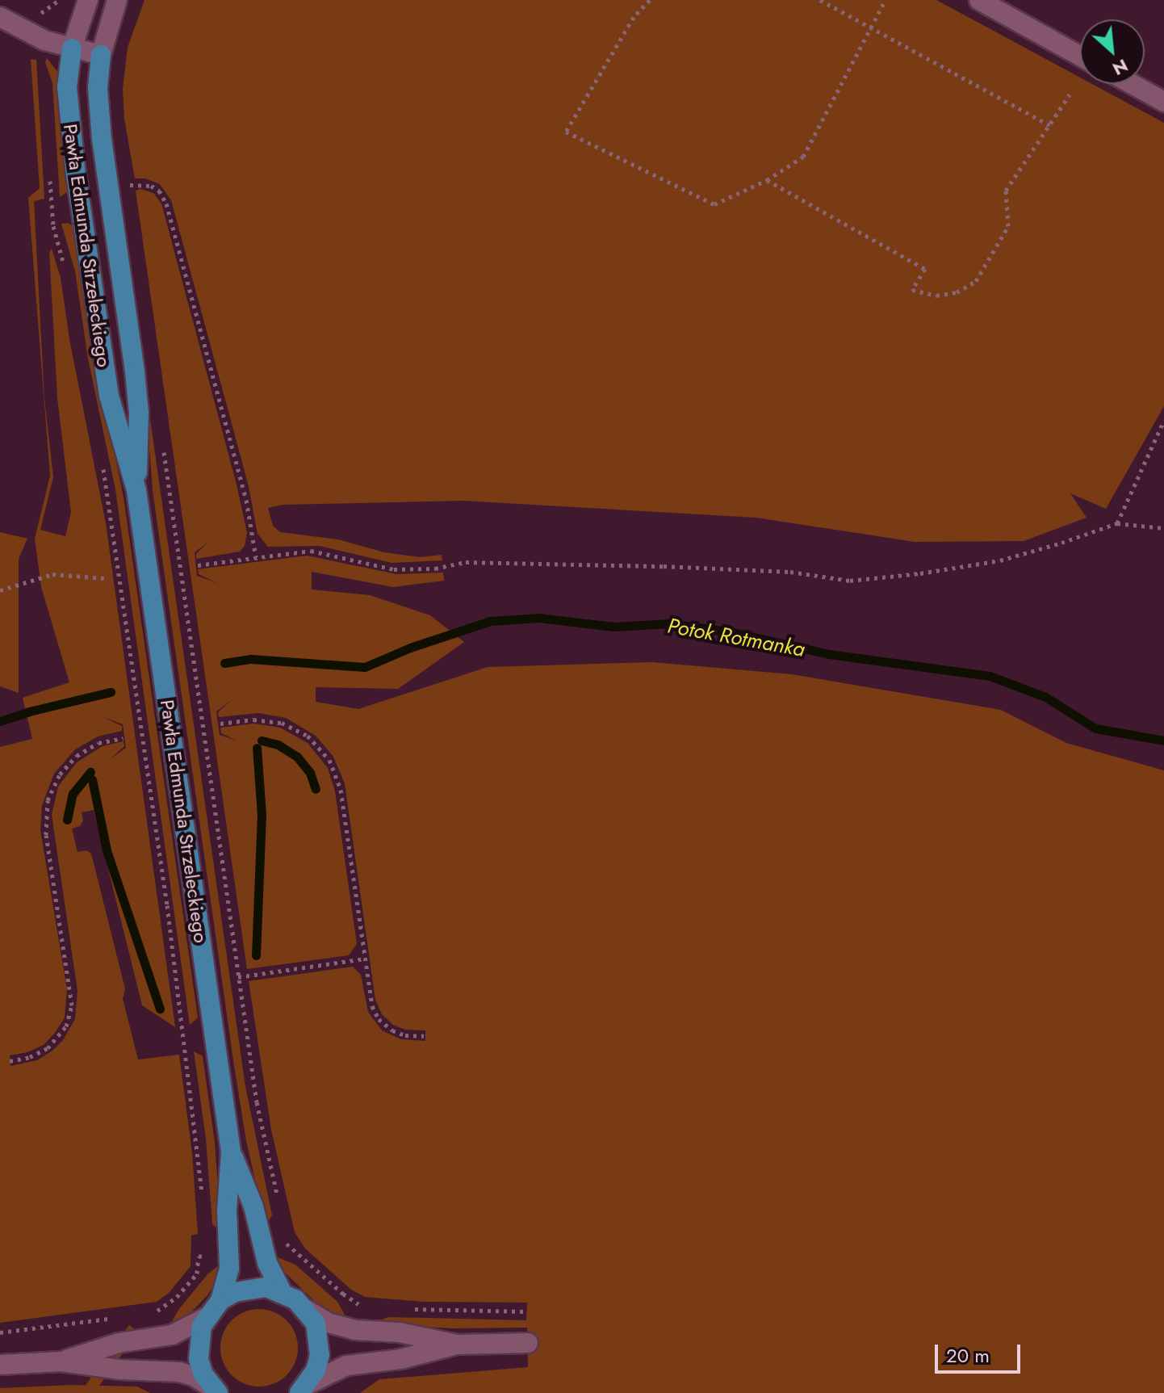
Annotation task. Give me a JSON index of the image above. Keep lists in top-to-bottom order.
{
  "streets": {
    "main road": ["Pawła Edmunda Strzeleckiego"]
  },
  "water": ["Potok Rotmanka"],
  "scale_bar": "20 m",
  "north": "bottom right"
}
